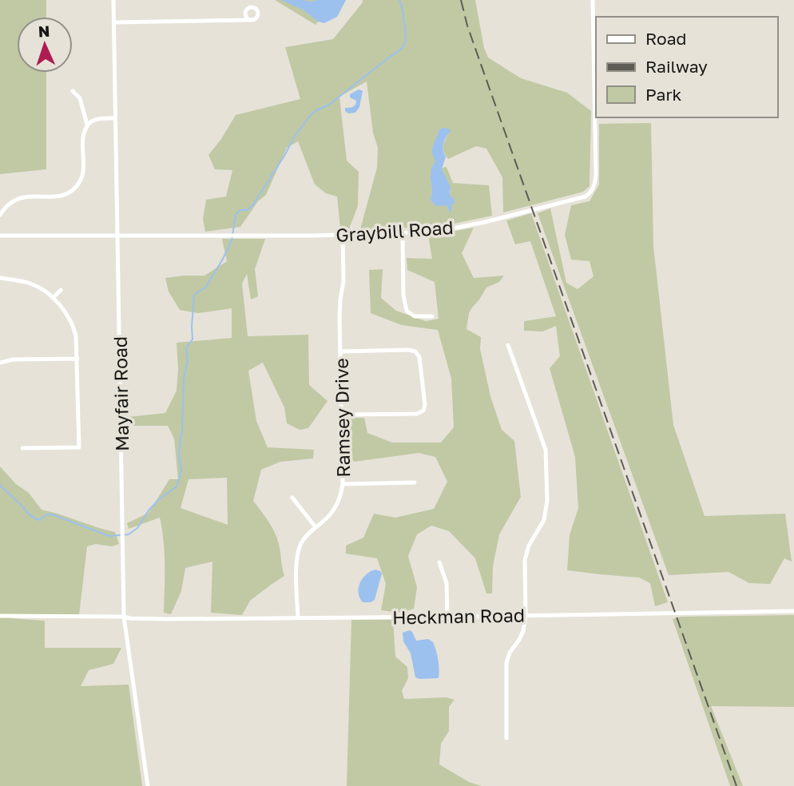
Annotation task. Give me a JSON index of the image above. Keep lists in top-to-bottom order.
{
  "streets": {
    "street": [
      "Graybill Road",
      "Mayfair Road",
      "Ramsey Drive",
      "Heckman Road"
    ]
  },
  "crossings": [
    ["Graybill Road", "Mayfair Road"],
    ["Graybill Road", "Ramsey Drive"],
    ["Mayfair Road", "Heckman Road"],
    ["Ramsey Drive", "Heckman Road"]
  ],
  "legend": ["Road", "Railway", "Park"],
  "north": "top"
}
